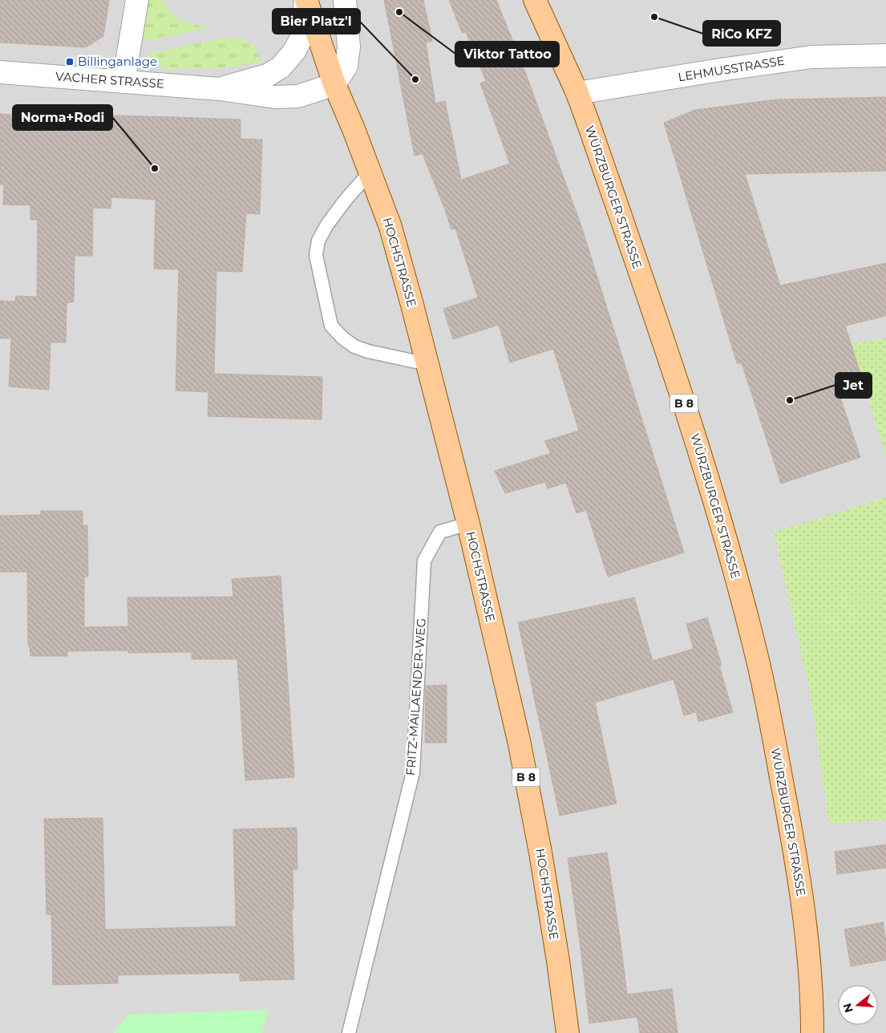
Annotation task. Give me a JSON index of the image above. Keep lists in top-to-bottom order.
{
  "streets": {
    "main road": ["WÜRZBURGER STRASSE", "HOCHSTRASSE", "B 8"],
    "street": ["LEHMUSSTRASSE", "VACHER STRASSE"],
    "lane": ["FRITZ-MAILAENDER-WEG"]
  },
  "crossings": [
    ["LEHMUSSTRASSE", "WÜRZBURGER STRASSE"],
    ["VACHER STRASSE", "HOCHSTRASSE"],
    ["VACHER STRASSE", "B 8"],
    ["HOCHSTRASSE", "B 8"],
    ["HOCHSTRASSE", "FRITZ-MAILAENDER-WEG"]
  ],
  "places": {
    "other": [
      "Viktor Tattoo",
      "RiCo KFZ",
      "Bier Platz'l",
      "Norma+Rodi",
      "Jet"
    ],
    "transit": ["Billinganlage"]
  },
  "north": "left"
}
